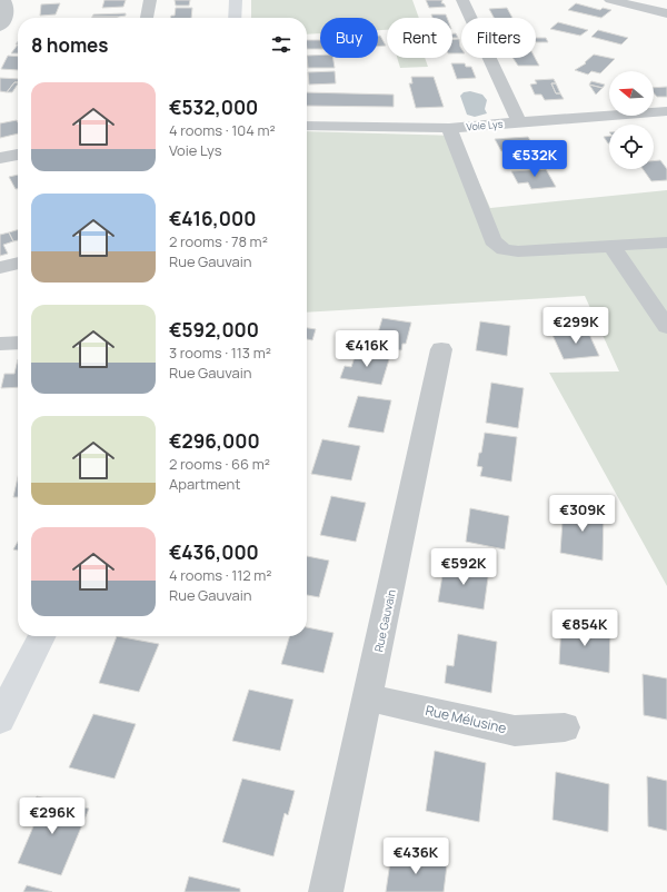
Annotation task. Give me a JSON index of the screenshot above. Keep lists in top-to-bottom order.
{
  "streets": {
    "street": ["Voie Lys", "Rue Gauvain", "Rue Mélusine"]
  },
  "crossings": [
    ["Rue Gauvain", "Rue Mélusine"]
  ],
  "north": "left",
  "page": {
    "chip": ["Buy", "Rent", "Filters"],
    "heading": "8 homes",
    "list": [
      {
        "name": "€532,000",
        "note": "4 rooms · 104 m² · Voie Lys"
      },
      {
        "name": "€416,000",
        "note": "2 rooms · 78 m² · Rue Gauvain"
      },
      {
        "name": "€592,000",
        "note": "3 rooms · 113 m² · Rue Gauvain"
      },
      {
        "name": "€296,000",
        "note": "2 rooms · 66 m² · Apartment"
      },
      {
        "name": "€436,000",
        "note": "4 rooms · 112 m² · Rue Gauvain"
      }
    ],
    "price": [
      "€532K",
      "€299K",
      "€416K",
      "€309K",
      "€592K",
      "€854K",
      "€296K",
      "€436K"
    ]
  }
}
